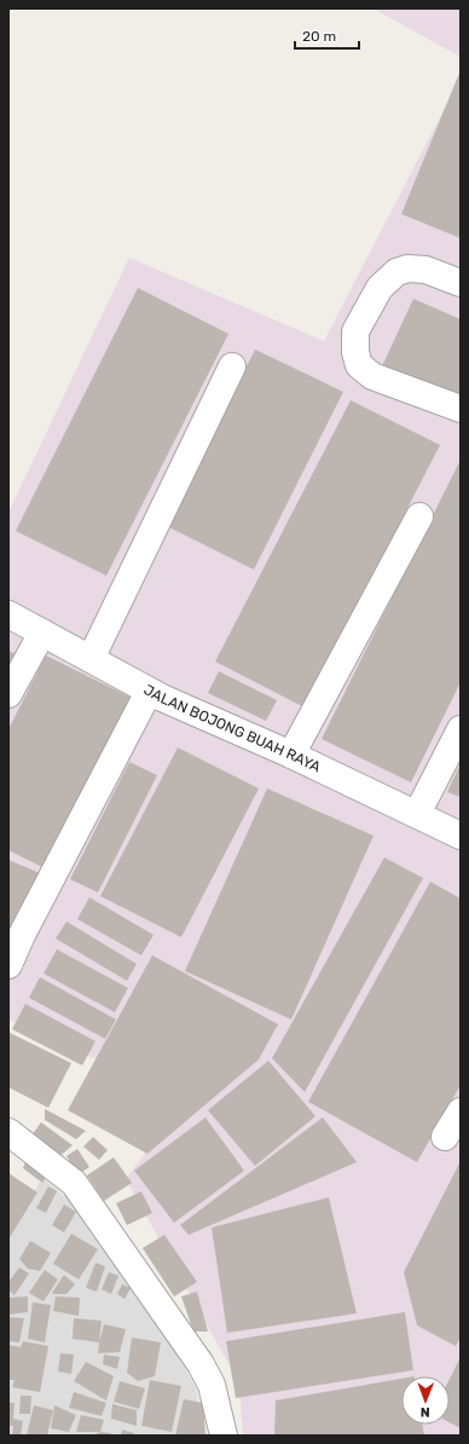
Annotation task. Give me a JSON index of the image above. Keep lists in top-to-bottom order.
{
  "streets": {
    "street": ["JALAN BOJONG BUAH RAYA"]
  },
  "scale_bar": "20 m",
  "north": "bottom"
}
